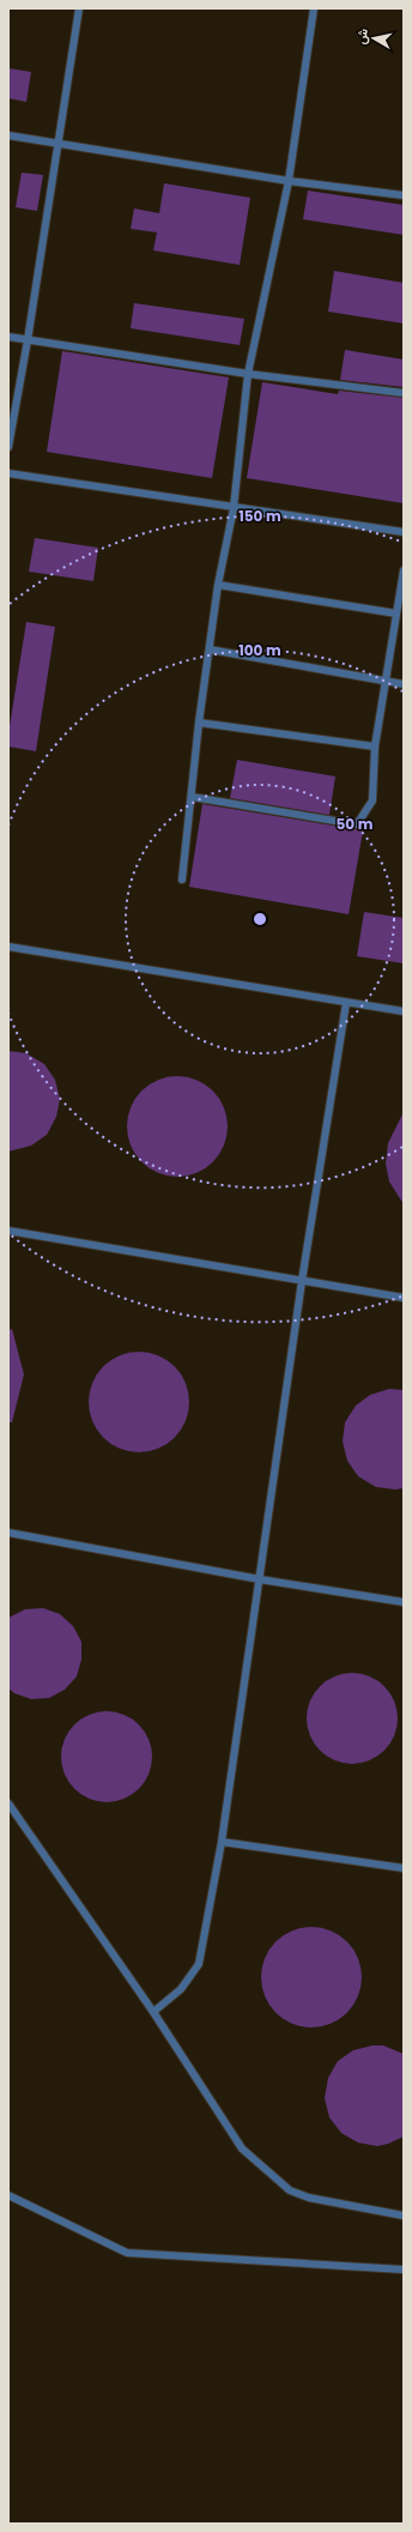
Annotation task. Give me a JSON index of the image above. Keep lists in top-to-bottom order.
{
  "north": "left",
  "rings": ["150 m", "100 m", "50 m"]
}
